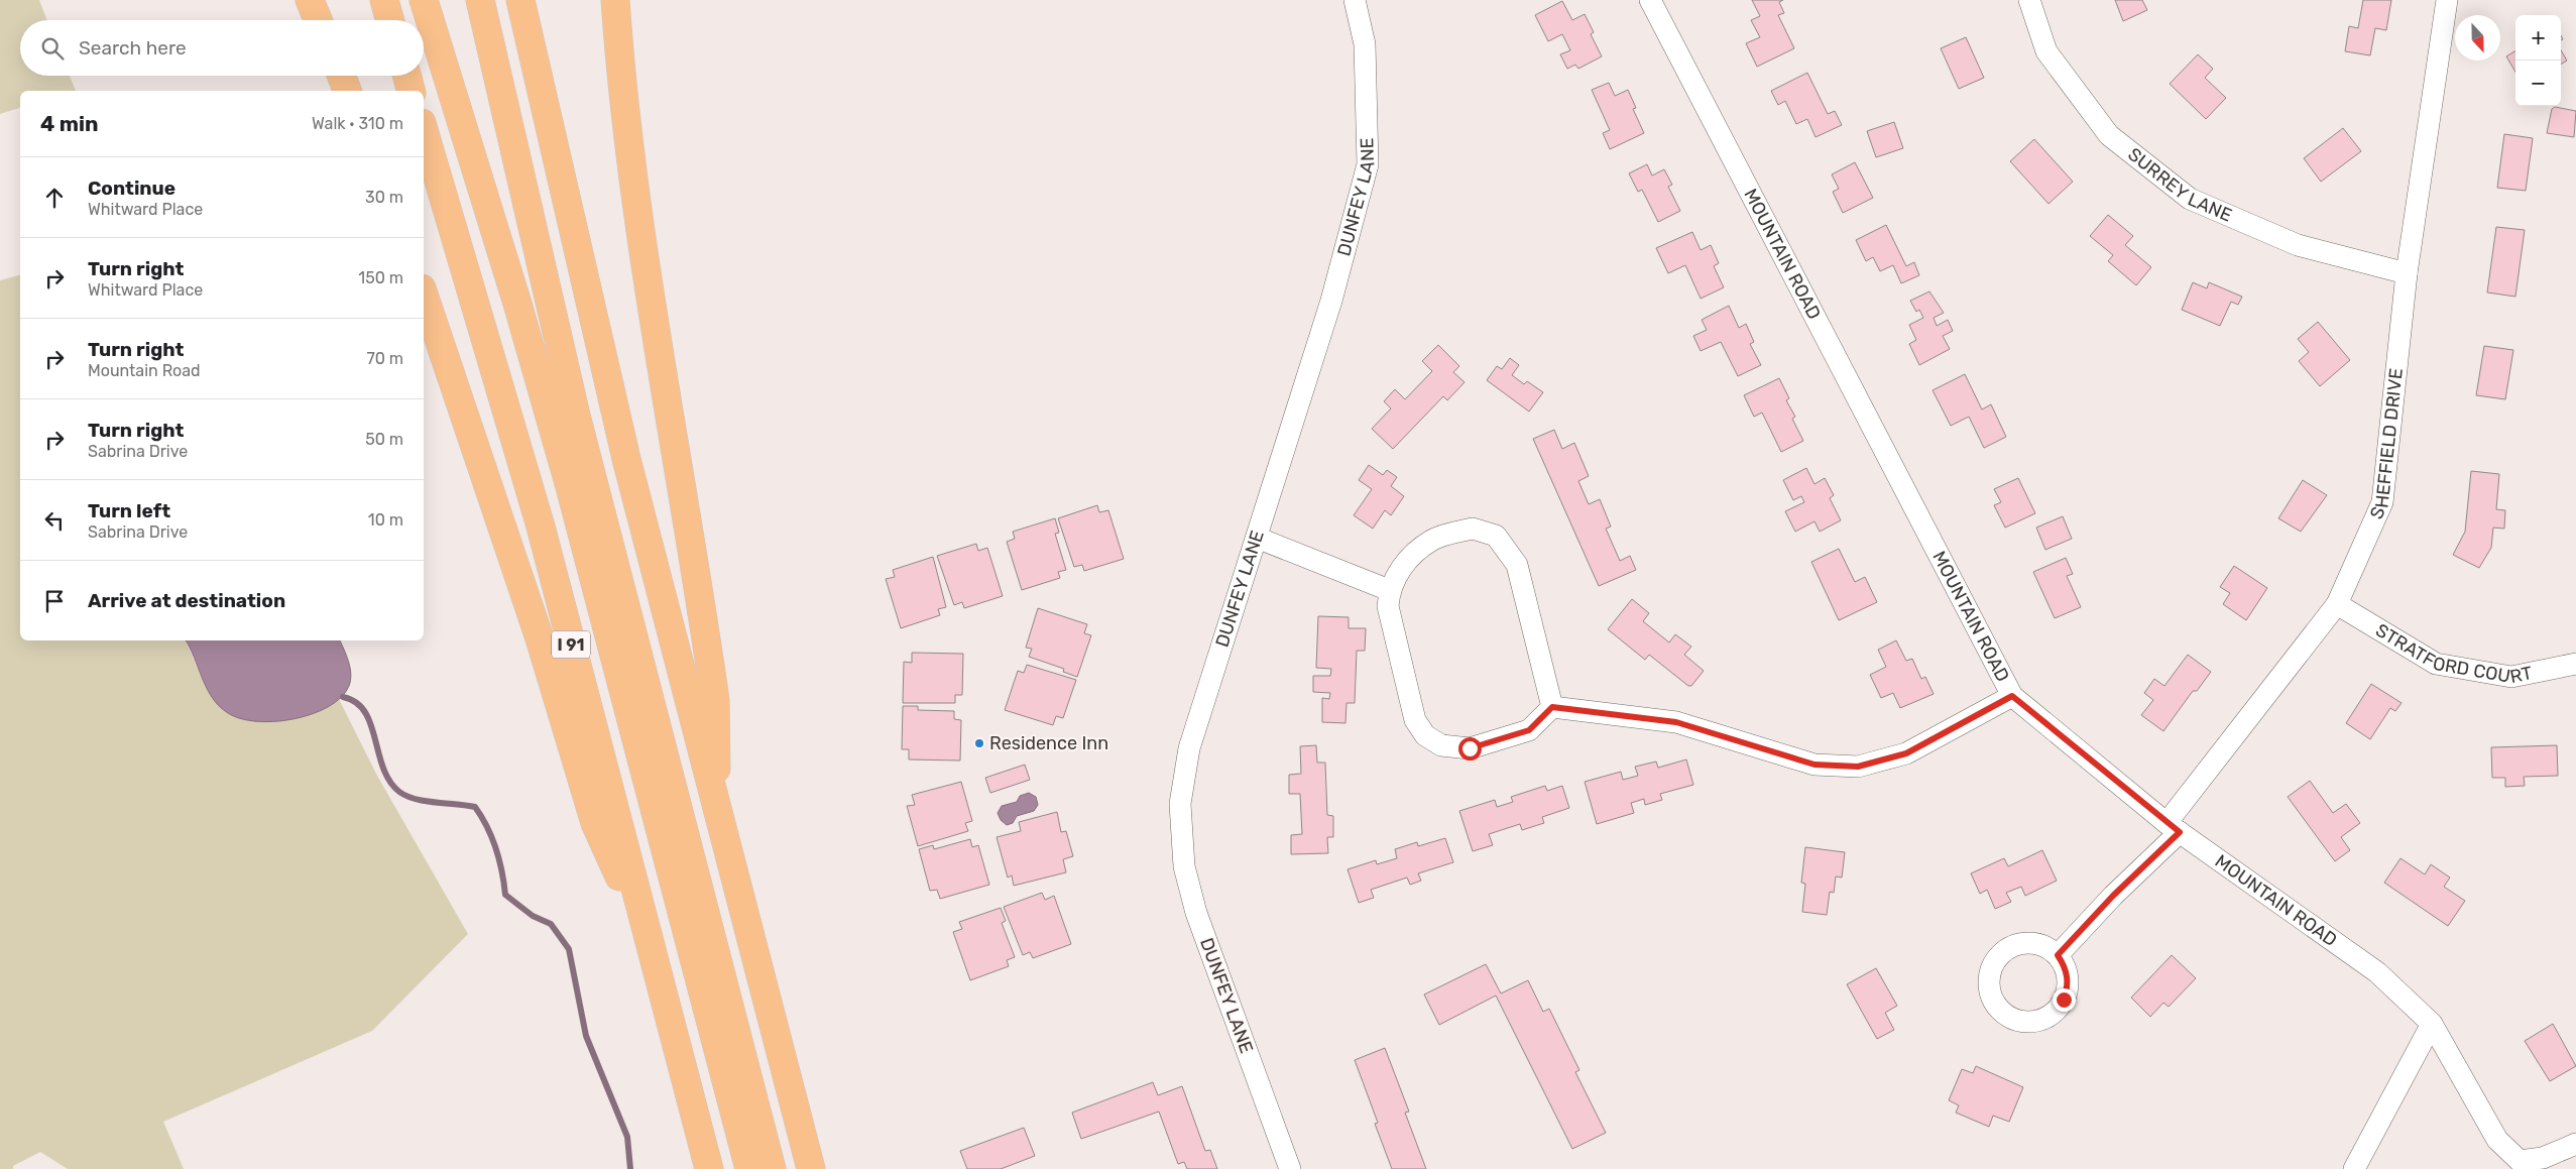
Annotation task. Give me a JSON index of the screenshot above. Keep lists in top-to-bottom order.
{
  "streets": {
    "highway": ["I 91"],
    "street": [
      "SURREY LANE",
      "DUNFEY LANE",
      "MOUNTAIN ROAD",
      "SHEFFIELD DRIVE",
      "STRATFORD COURT"
    ]
  },
  "crossings": [
    ["SURREY LANE", "SHEFFIELD DRIVE"],
    ["MOUNTAIN ROAD", "SHEFFIELD DRIVE"],
    ["SHEFFIELD DRIVE", "STRATFORD COURT"]
  ],
  "places": ["Residence Inn"],
  "north": "bottom",
  "page": {
    "map_buttons": ["+", "−"],
    "search": "Search here",
    "heading": ["4 min", "Walk · 310 m"],
    "list": [
      ["Continue", "Whitward Place", "30 m"],
      ["Turn right", "Whitward Place", "150 m"],
      ["Turn right", "Mountain Road", "70 m"],
      ["Turn right", "Sabrina Drive", "50 m"],
      ["Turn left", "Sabrina Drive", "10 m"],
      "Arrive at destination"
    ]
  }
}
